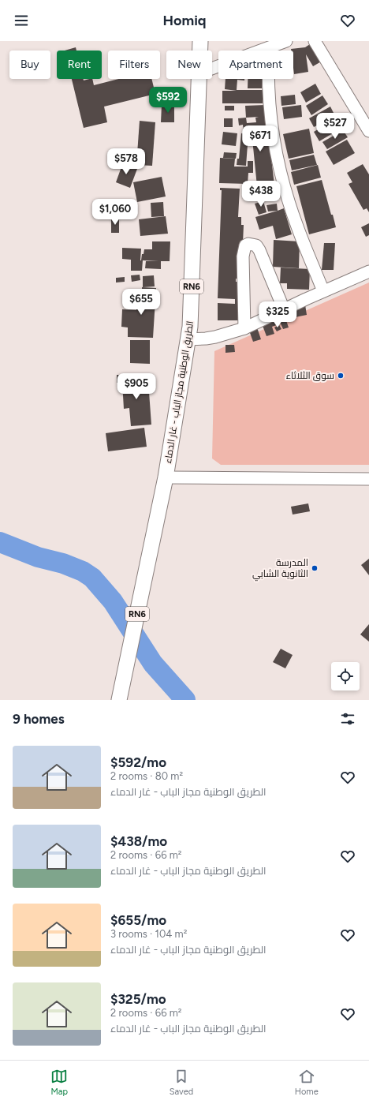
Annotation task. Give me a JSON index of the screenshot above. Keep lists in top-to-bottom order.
{
  "streets": {
    "main road": ["RN6", "الطريق الوطنية مجاز الباب - غار الدماء"]
  },
  "places": ["سوق الثلاثاء", "المدرسة الثانوية الشابي"],
  "page": {
    "header": "Homiq",
    "chip": [
      "Buy",
      "Rent",
      "Filters",
      "New",
      "Apartment"
    ],
    "price": [
      "$592",
      "$527",
      "$671",
      "$578",
      "$438",
      "$1,060",
      "$655",
      "$325",
      "$905"
    ],
    "heading": "9 homes",
    "list": [
      {
        "name": "$592/mo",
        "note": "2 rooms · 80 m² · الطريق الوطنية مجاز الباب - غار الدماء"
      },
      {
        "name": "$438/mo",
        "note": "2 rooms · 66 m² · الطريق الوطنية مجاز الباب - غار الدماء"
      },
      {
        "name": "$655/mo",
        "note": "3 rooms · 104 m² · الطريق الوطنية مجاز الباب - غار الدماء"
      },
      {
        "name": "$325/mo",
        "note": "2 rooms · 66 m² · الطريق الوطنية مجاز الباب - غار الدماء"
      }
    ],
    "tabs": ["Map", "Saved", "Home"]
  }
}
